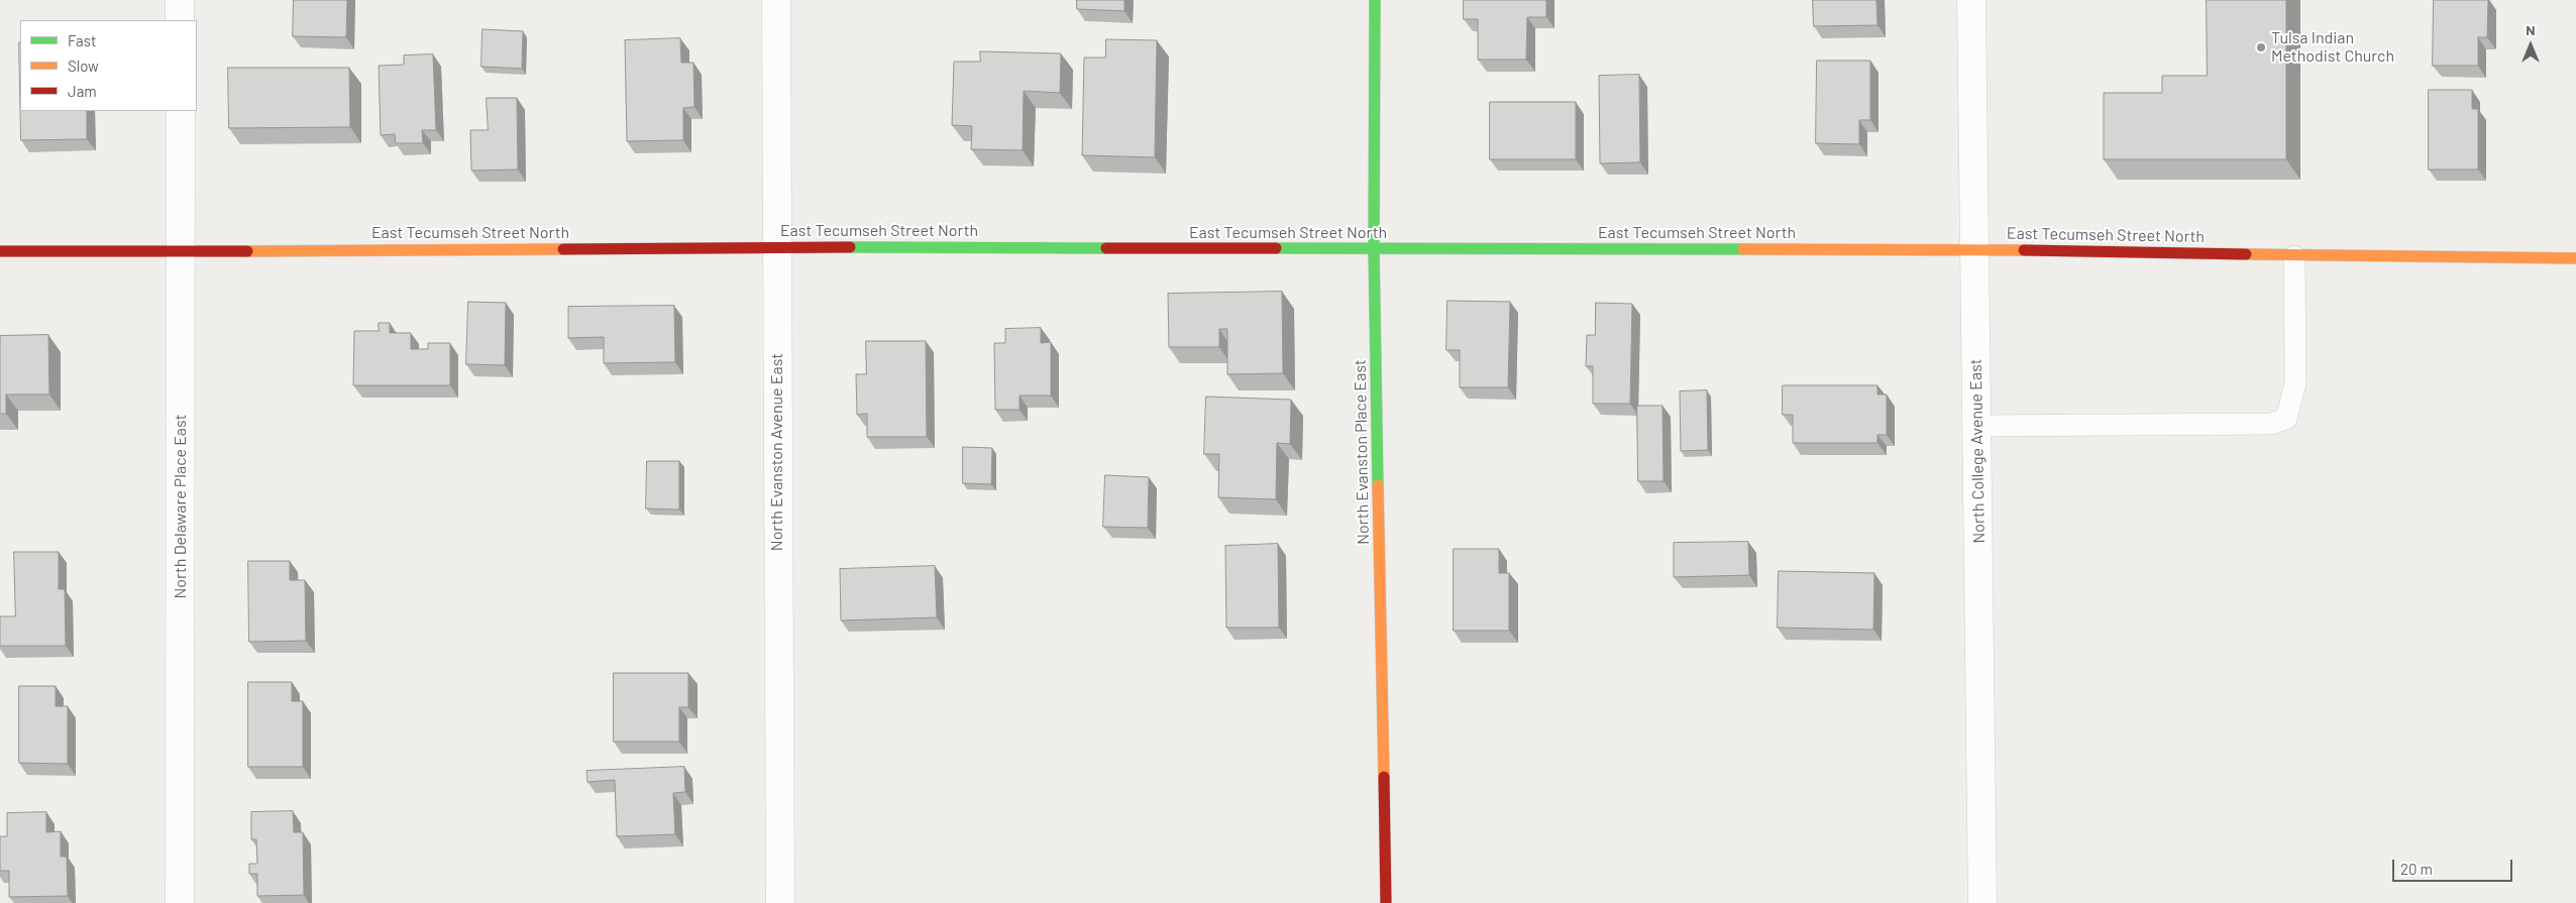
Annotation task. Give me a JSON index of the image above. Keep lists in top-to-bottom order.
{
  "streets": {
    "street": [
      "East Tecumseh Street North",
      "North College Avenue East",
      "North Evanston Avenue East",
      "North Evanston Place East",
      "North Delaware Place East"
    ]
  },
  "crossings": [
    ["East Tecumseh Street North", "North College Avenue East"],
    ["East Tecumseh Street North", "North Evanston Avenue East"],
    ["East Tecumseh Street North", "North Evanston Place East"],
    ["East Tecumseh Street North", "North Delaware Place East"]
  ],
  "places": ["Tulsa Indian Methodist Church"],
  "legend": ["Fast", "Slow", "Jam"],
  "scale_bar": "20 m",
  "north": "top"
}
